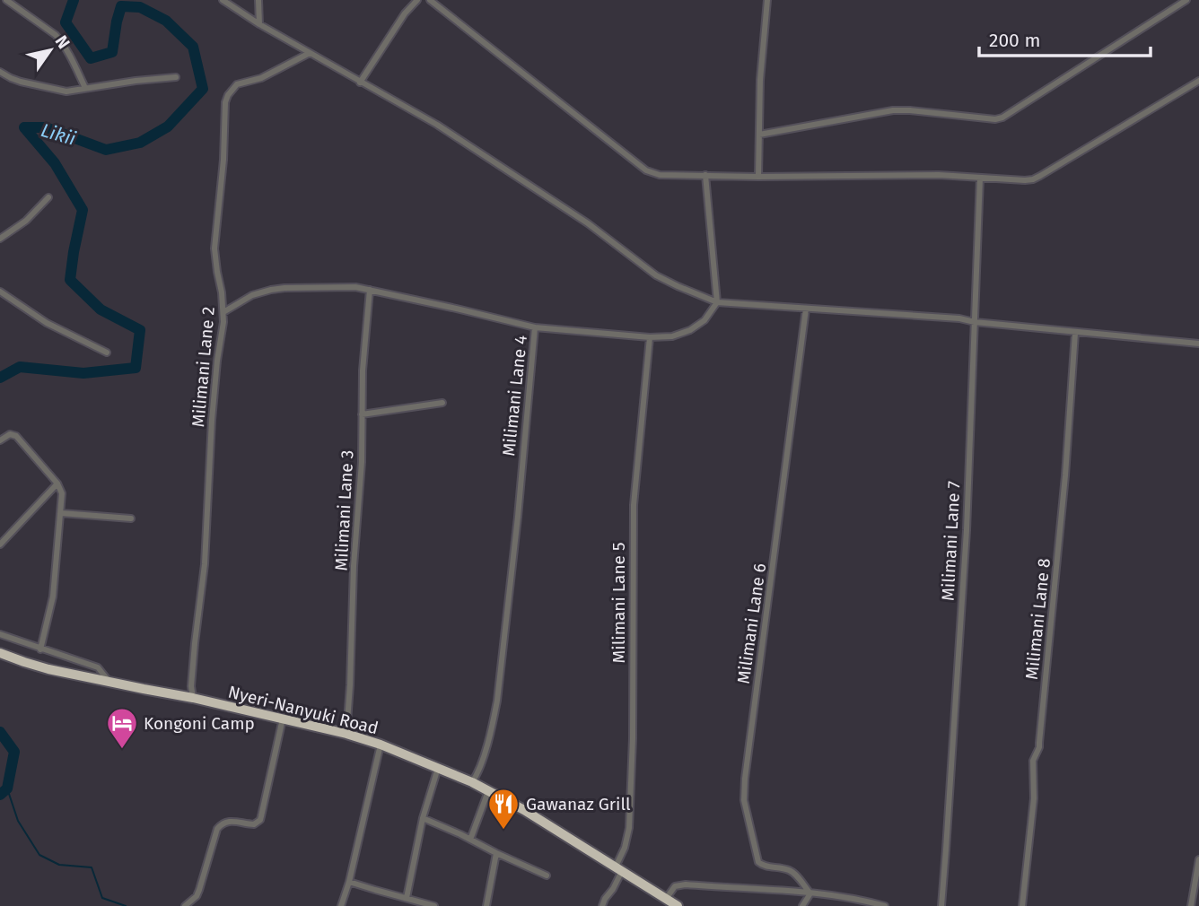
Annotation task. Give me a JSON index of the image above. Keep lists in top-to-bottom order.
{
  "streets": {
    "highway": ["Nyeri-Nanyuki Road"],
    "street": [
      "Milimani Lane 2",
      "Milimani Lane 4",
      "Milimani Lane 3",
      "Milimani Lane 7",
      "Milimani Lane 5",
      "Milimani Lane 8",
      "Milimani Lane 6"
    ]
  },
  "crossings": [
    ["Milimani Lane 2", "Milimani Lane 4"],
    ["Milimani Lane 2", "Nyeri-Nanyuki Road"],
    ["Milimani Lane 4", "Milimani Lane 3"],
    ["Milimani Lane 4", "Nyeri-Nanyuki Road"],
    ["Milimani Lane 3", "Nyeri-Nanyuki Road"],
    ["Milimani Lane 5", "Nyeri-Nanyuki Road"]
  ],
  "water": ["Likii"],
  "places": {
    "hotel": ["Kongoni Camp"],
    "restaurant": ["Gawanaz Grill"]
  },
  "scale_bar": "200 m",
  "north": "top right"
}
